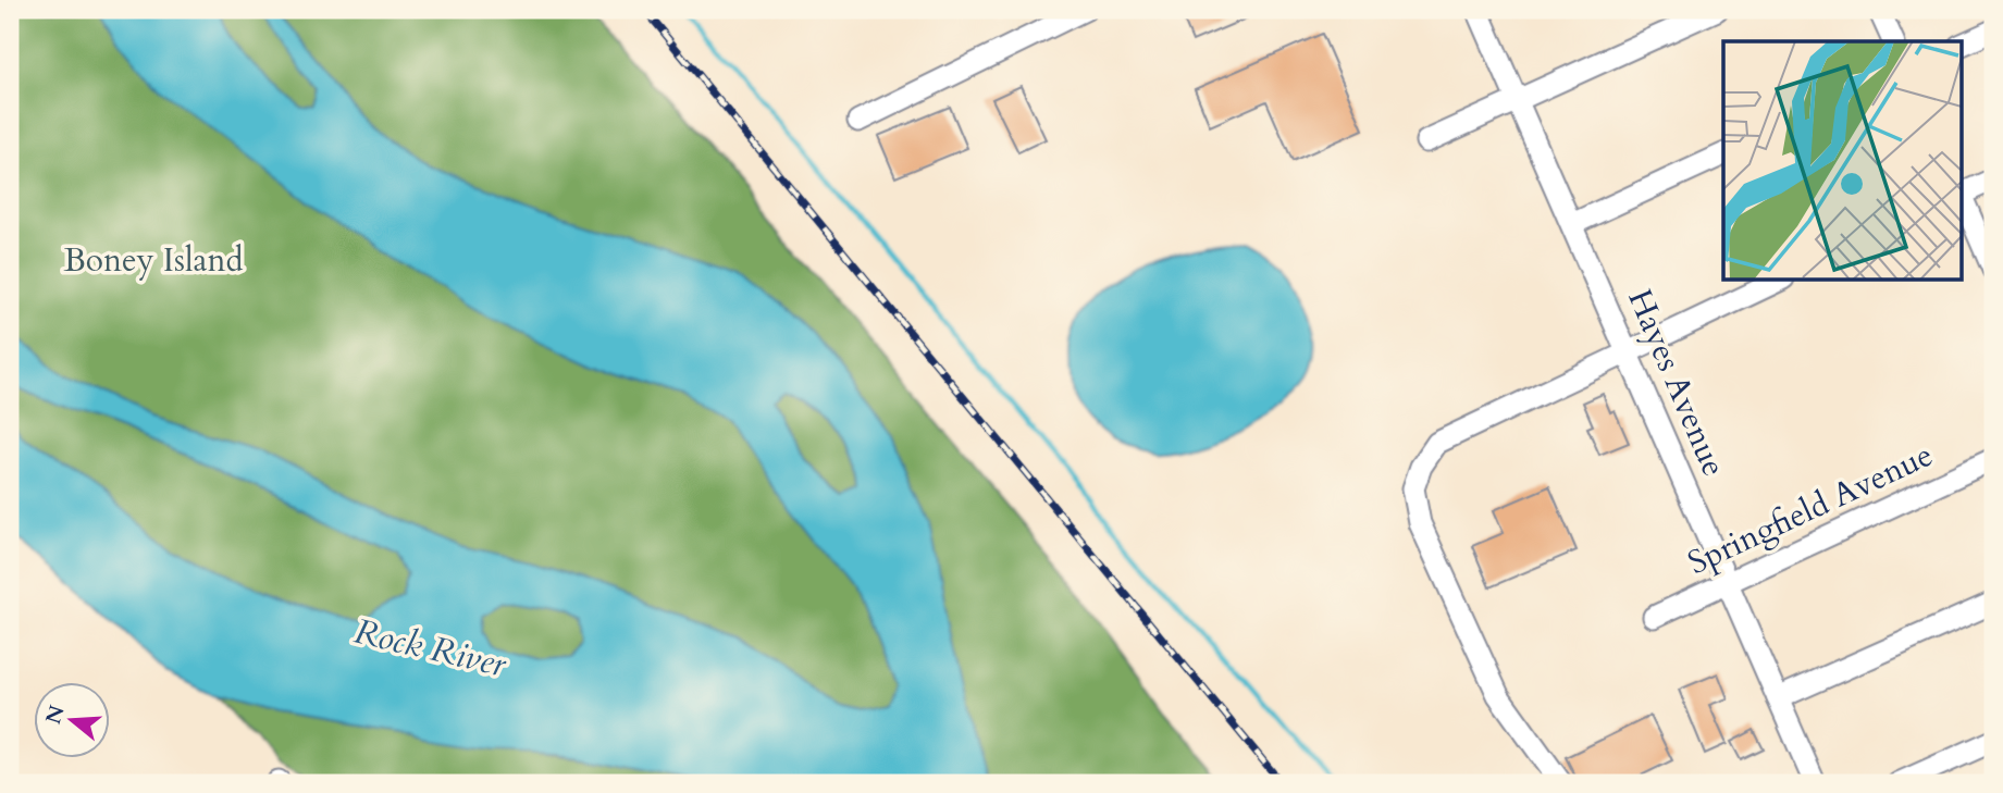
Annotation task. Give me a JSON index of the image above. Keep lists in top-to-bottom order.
{
  "streets": {
    "street": ["Hayes Avenue", "Springfield Avenue"]
  },
  "crossings": [
    ["Hayes Avenue", "Springfield Avenue"]
  ],
  "water": ["Rock River"],
  "parks": ["Boney Island"],
  "north": "left"
}
